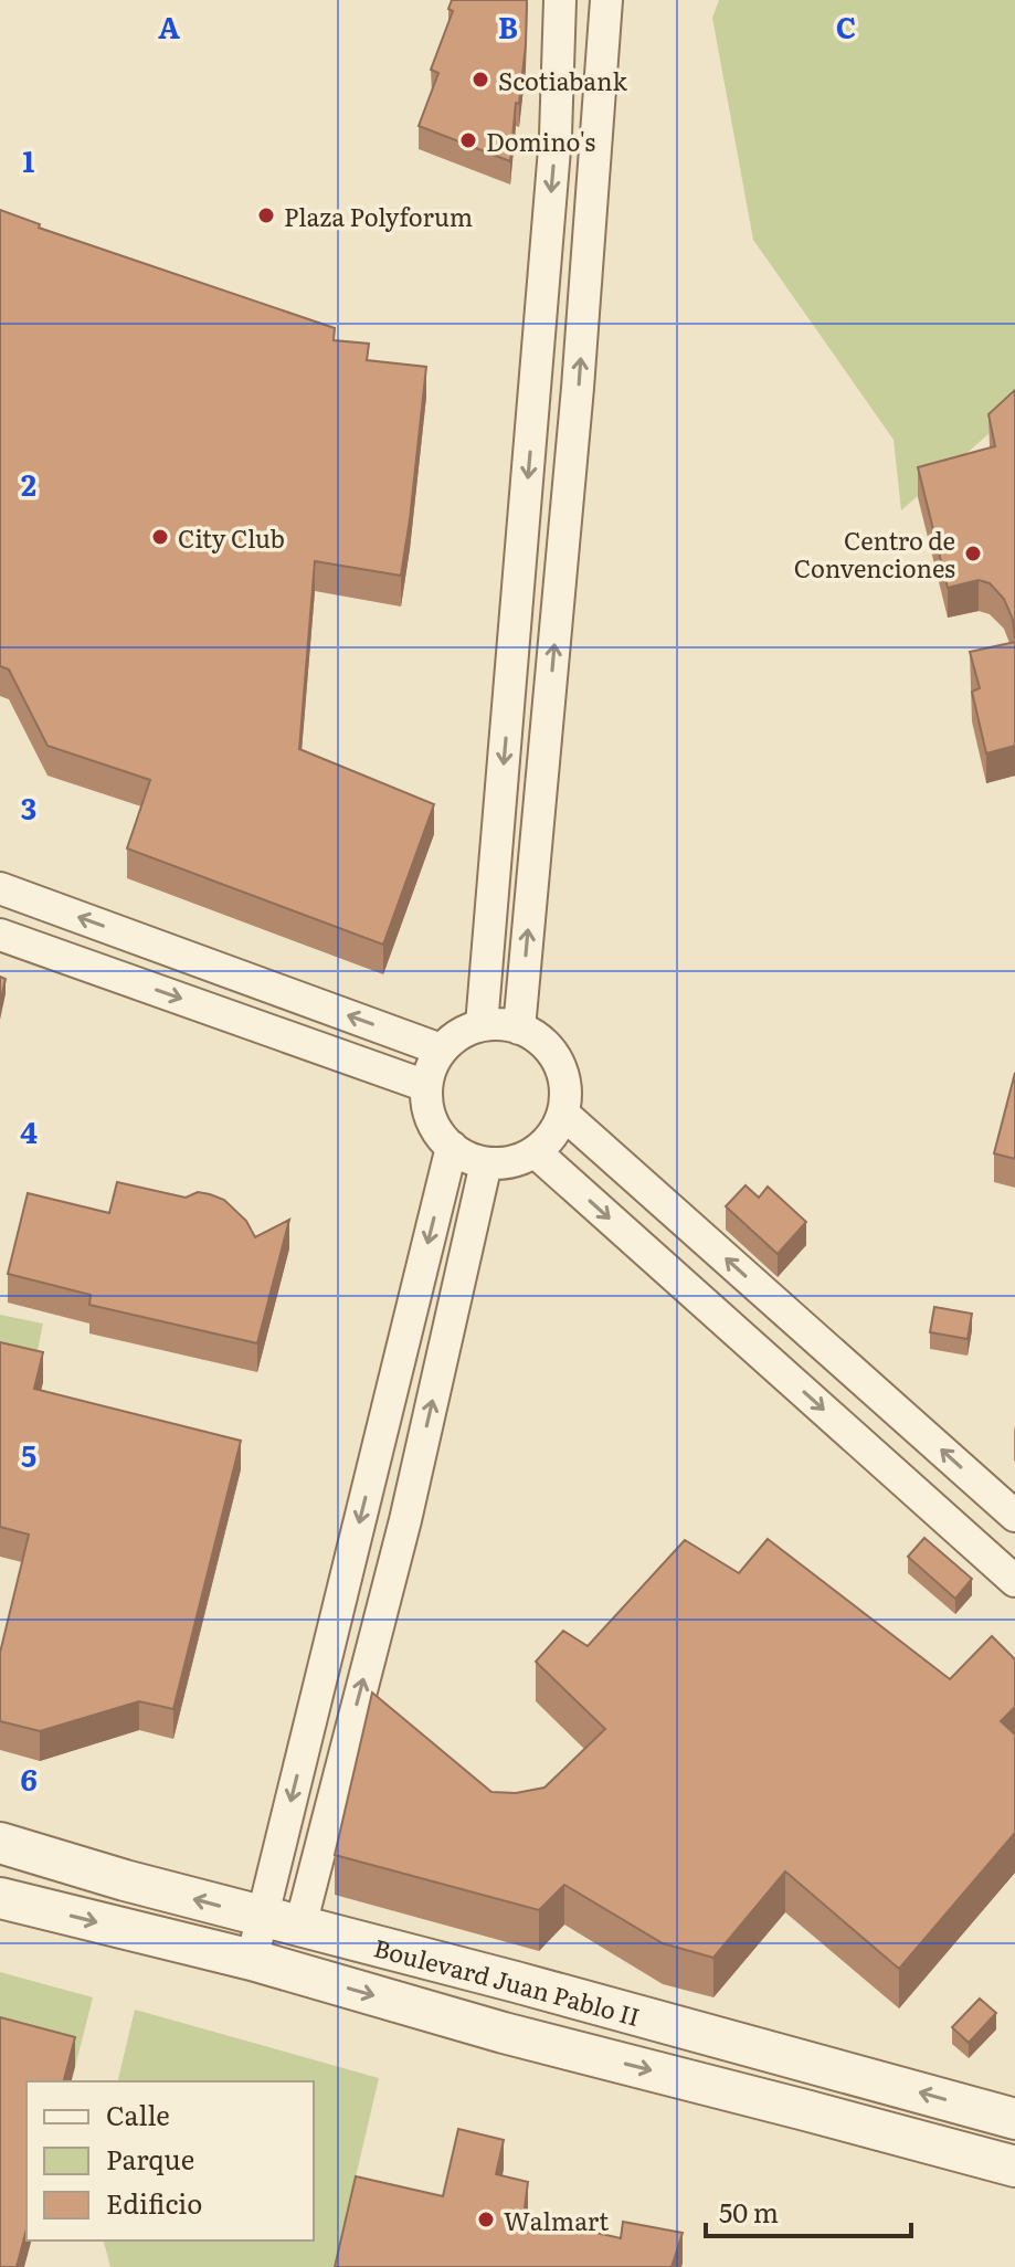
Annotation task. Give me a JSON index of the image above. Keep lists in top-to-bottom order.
{
  "streets": {
    "street": ["Boulevard Juan Pablo II"]
  },
  "places": [
    "Scotiabank",
    "Domino's",
    "Plaza Polyforum",
    "City Club",
    "Centro de Convenciones",
    "Walmart"
  ],
  "legend": ["Calle", "Parque", "Edificio"],
  "scale_bar": "50 m",
  "grid": {
    "columns": ["A", "B", "C"],
    "rows": [
      "1",
      "2",
      "3",
      "4",
      "5",
      "6"
    ]
  }
}
